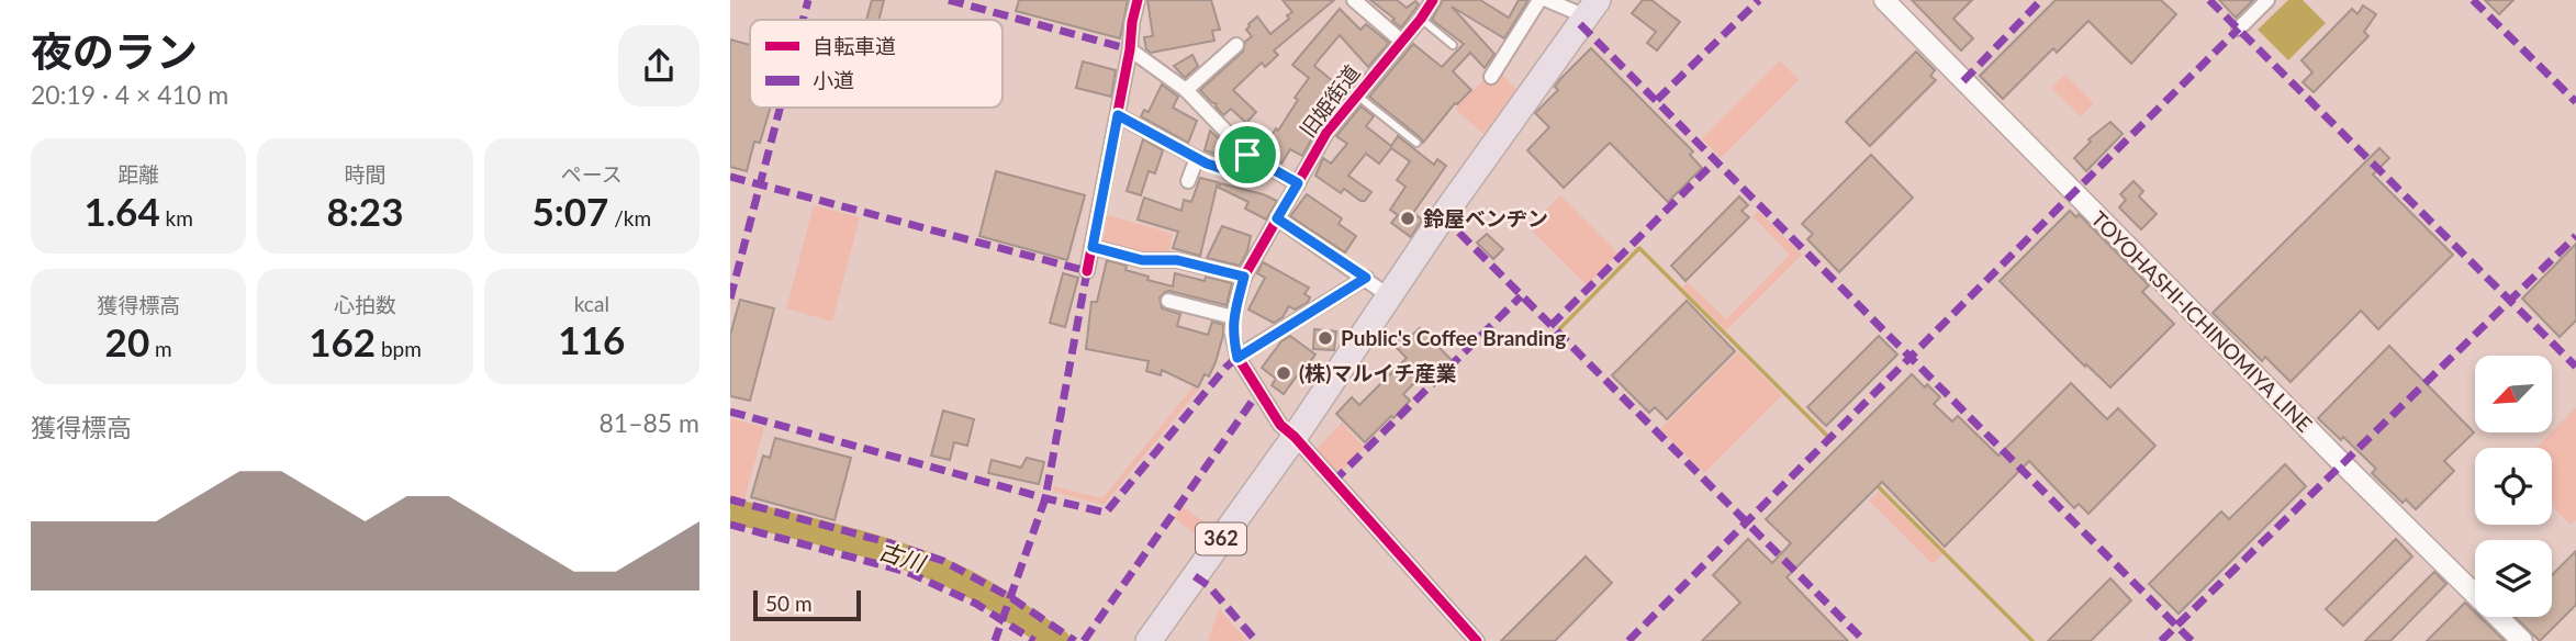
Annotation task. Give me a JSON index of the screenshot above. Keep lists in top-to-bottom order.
{
  "streets": {
    "highway": ["362"],
    "main road": ["TOYOHASHI-ICHINOMIYA LINE"],
    "street": ["旧姫街道"]
  },
  "crossings": [
    ["旧姫街道", "362"]
  ],
  "water": ["古川"],
  "places": ["鈴屋ベンヂン", "Public's Coffee Branding", "(株)マルイチ産業"],
  "legend": ["自転車道", "小道"],
  "scale_bar": "50 m",
  "north": "bottom left",
  "page": {
    "heading": ["夜のラン", "20:19 · 4 × 410 m"],
    "stats": [
      ["距離", "1.64 km"],
      ["時間", "8:23"],
      ["ペース", "5:07 /km"],
      ["獲得標高", "20 m"],
      ["心拍数", "162 bpm"],
      ["kcal", "116"]
    ],
    "chart": ["獲得標高", "81–85 m"],
    "scale": "50 m"
  }
}
